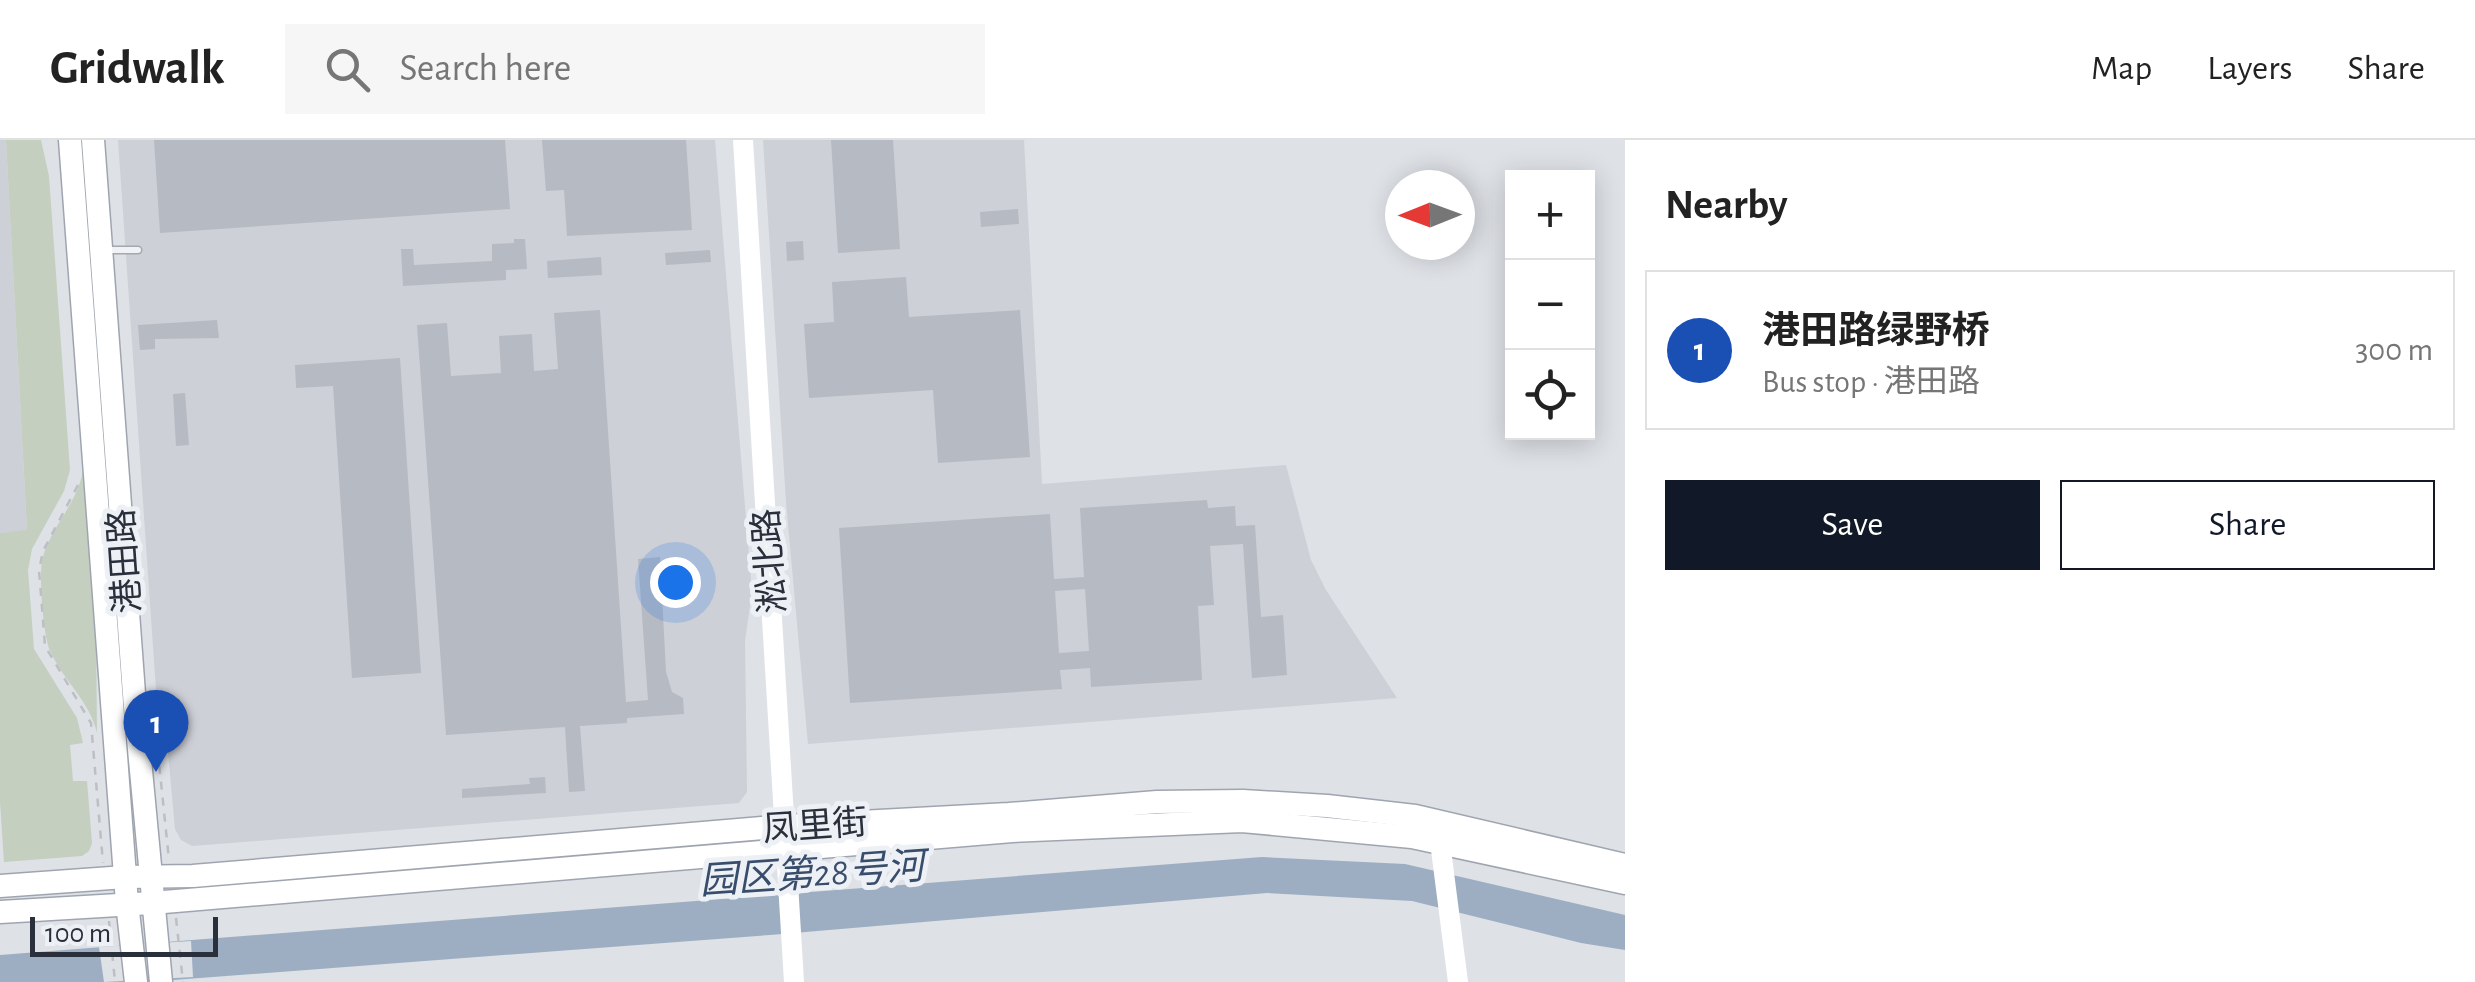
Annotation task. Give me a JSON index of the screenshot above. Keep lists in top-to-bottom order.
{
  "streets": {
    "main road": ["港田路", "凤里街"],
    "street": ["淞北路"]
  },
  "crossings": [
    ["港田路", "凤里街"],
    ["淞北路", "凤里街"]
  ],
  "water": ["园区第28号河"],
  "scale_bar": "100 m",
  "north": "left",
  "page": {
    "header": "Gridwalk",
    "search": "Search here",
    "nav": ["Map", "Layers", "Share"],
    "heading": "Nearby",
    "map_buttons": ["+", "−"],
    "list": [
      {
        "mark": "1",
        "name": "港田路绿野桥",
        "note": "Bus stop · 港田路",
        "value": "300 m"
      }
    ],
    "buttons": ["Save", "Share"],
    "pins": "1",
    "scale": "100 m"
  }
}
